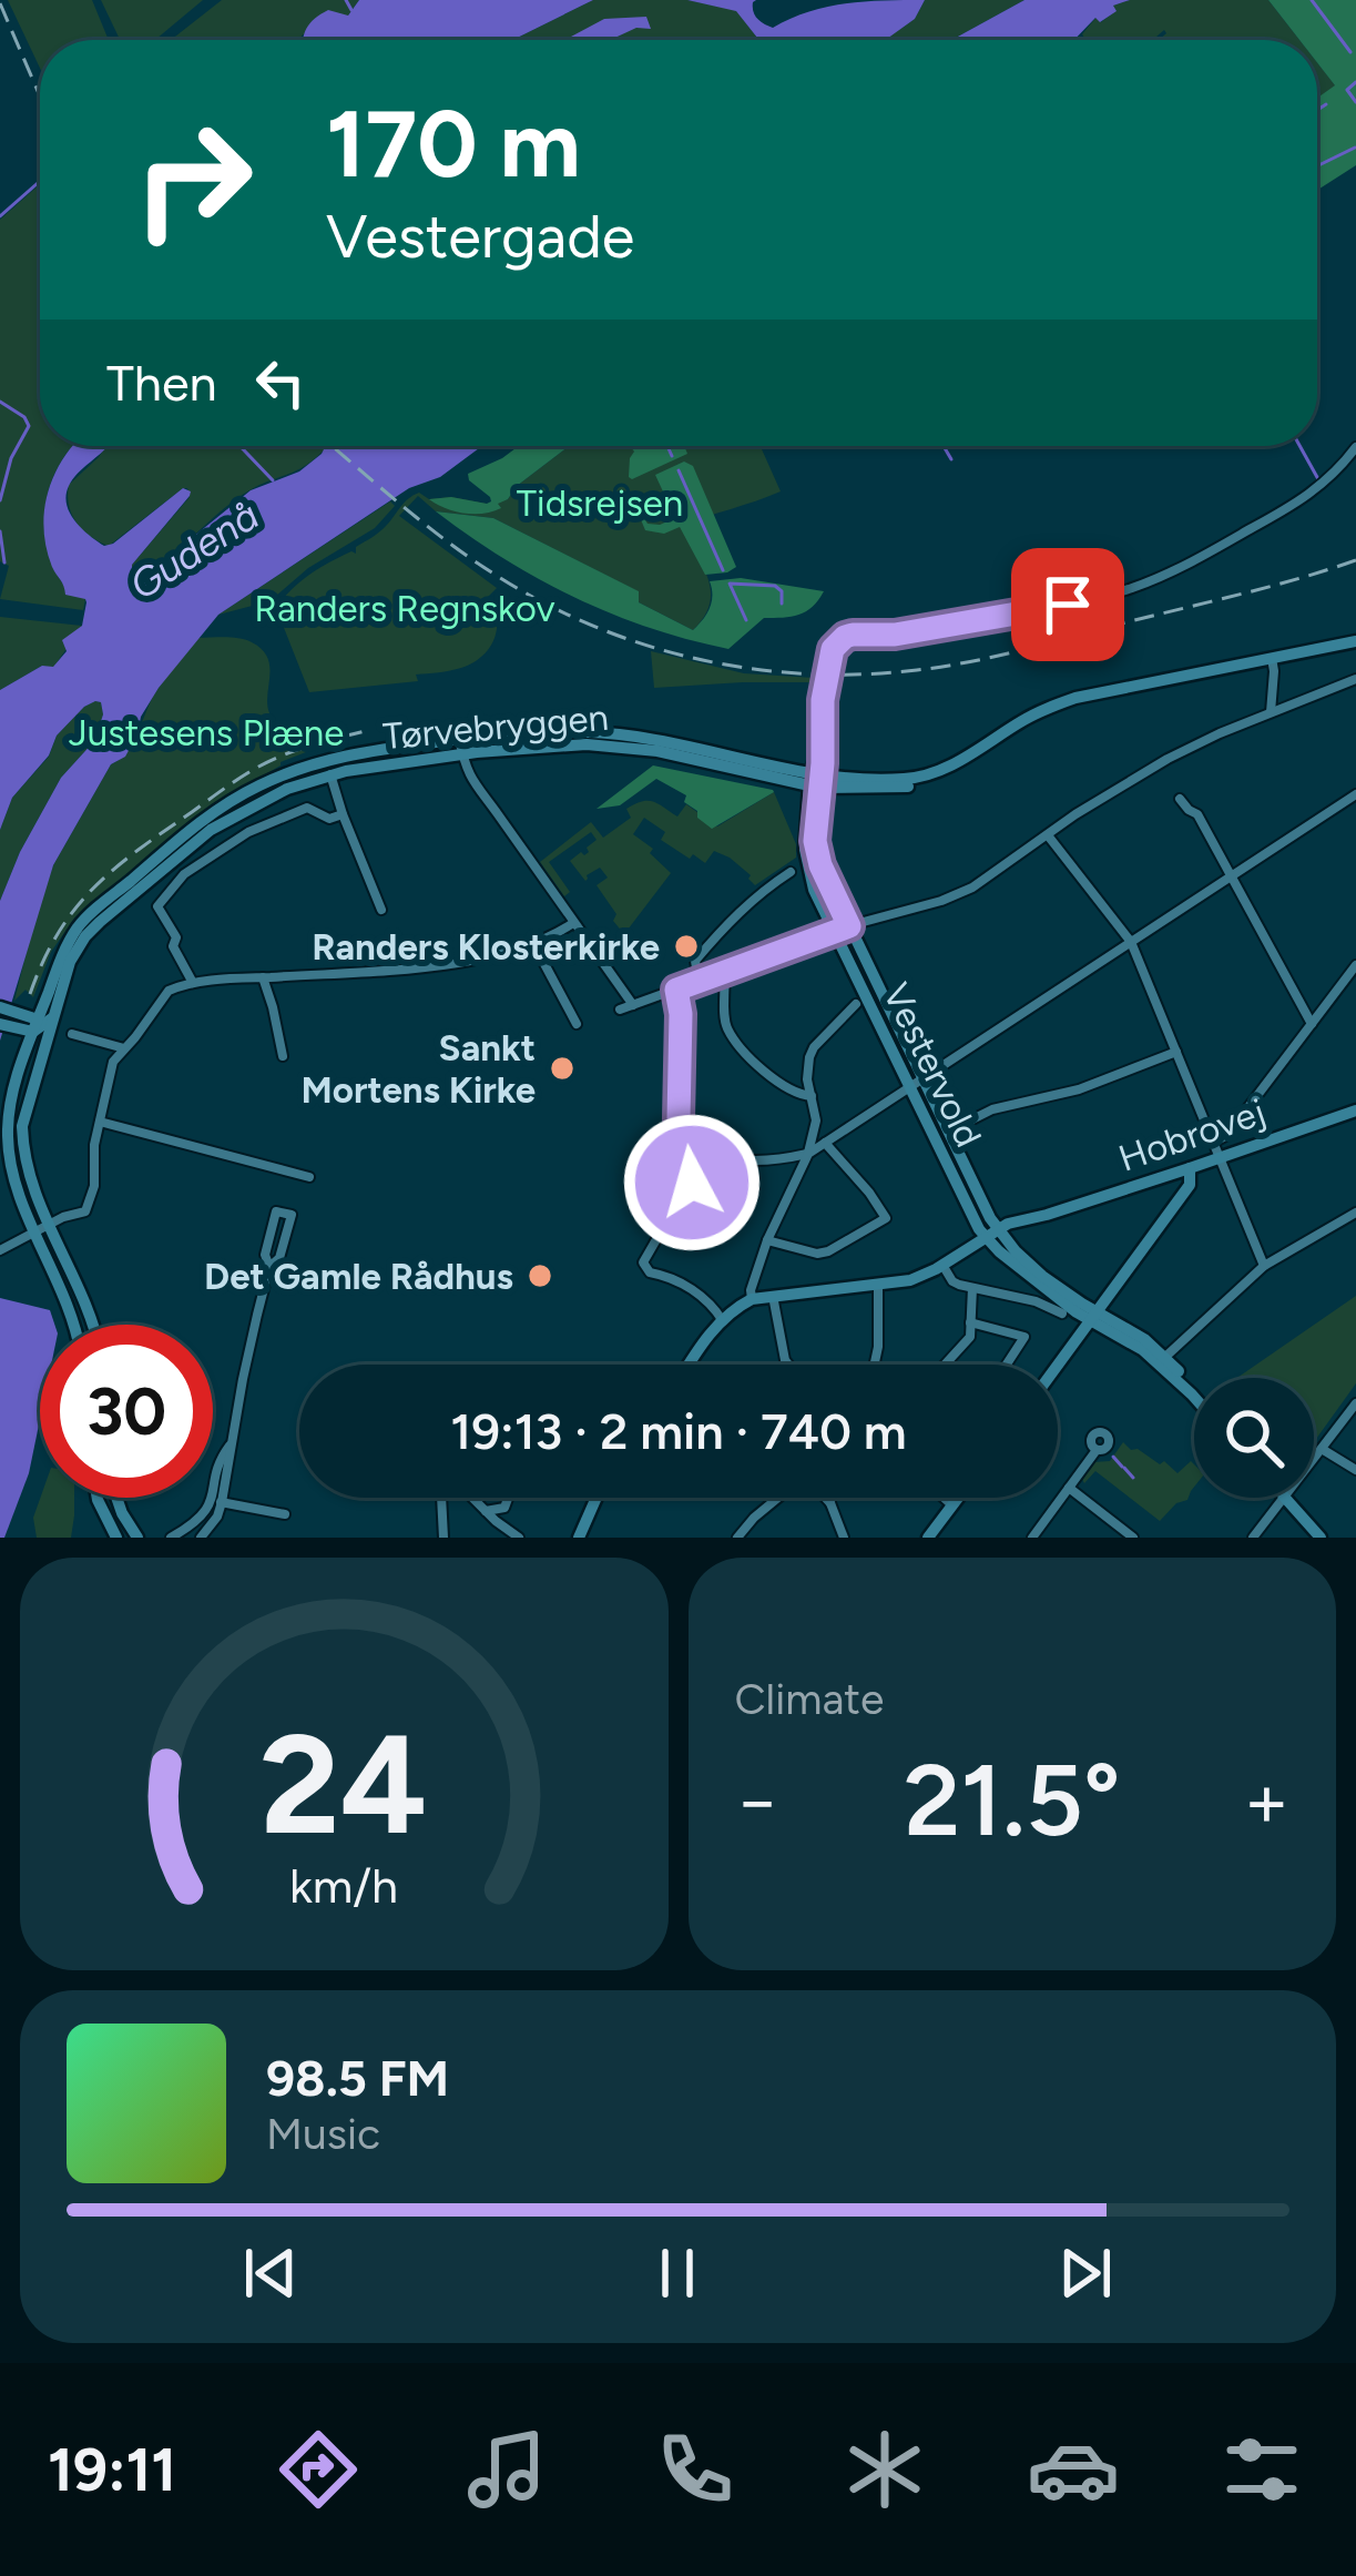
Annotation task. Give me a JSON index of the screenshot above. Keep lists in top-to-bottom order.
{
  "streets": {
    "main road": ["Tørvebryggen", "Vestervold", "Hobrovej"]
  },
  "crossings": [
    ["Tørvebryggen", "Vestervold"],
    ["Vestervold", "Hobrovej"]
  ],
  "water": ["Gudenå"],
  "parks": ["Tidsrejsen", "Randers Regnskov", "Justesens Plæne"],
  "places": ["Randers Klosterkirke", "Sankt Mortens Kirke", "Det Gamle Rådhus"],
  "page": {
    "turn": ["170 m", "Vestergade"],
    "then": "Then",
    "limit": "30",
    "trip": "19:13 · 2 min · 740 m",
    "tile": "Climate",
    "heat": ["−", "21.5°", "+"],
    "song": ["98.5 FM", "Music"],
    "tabs": "19:11",
    "gauge": ["24", "km/h"]
  }
}
